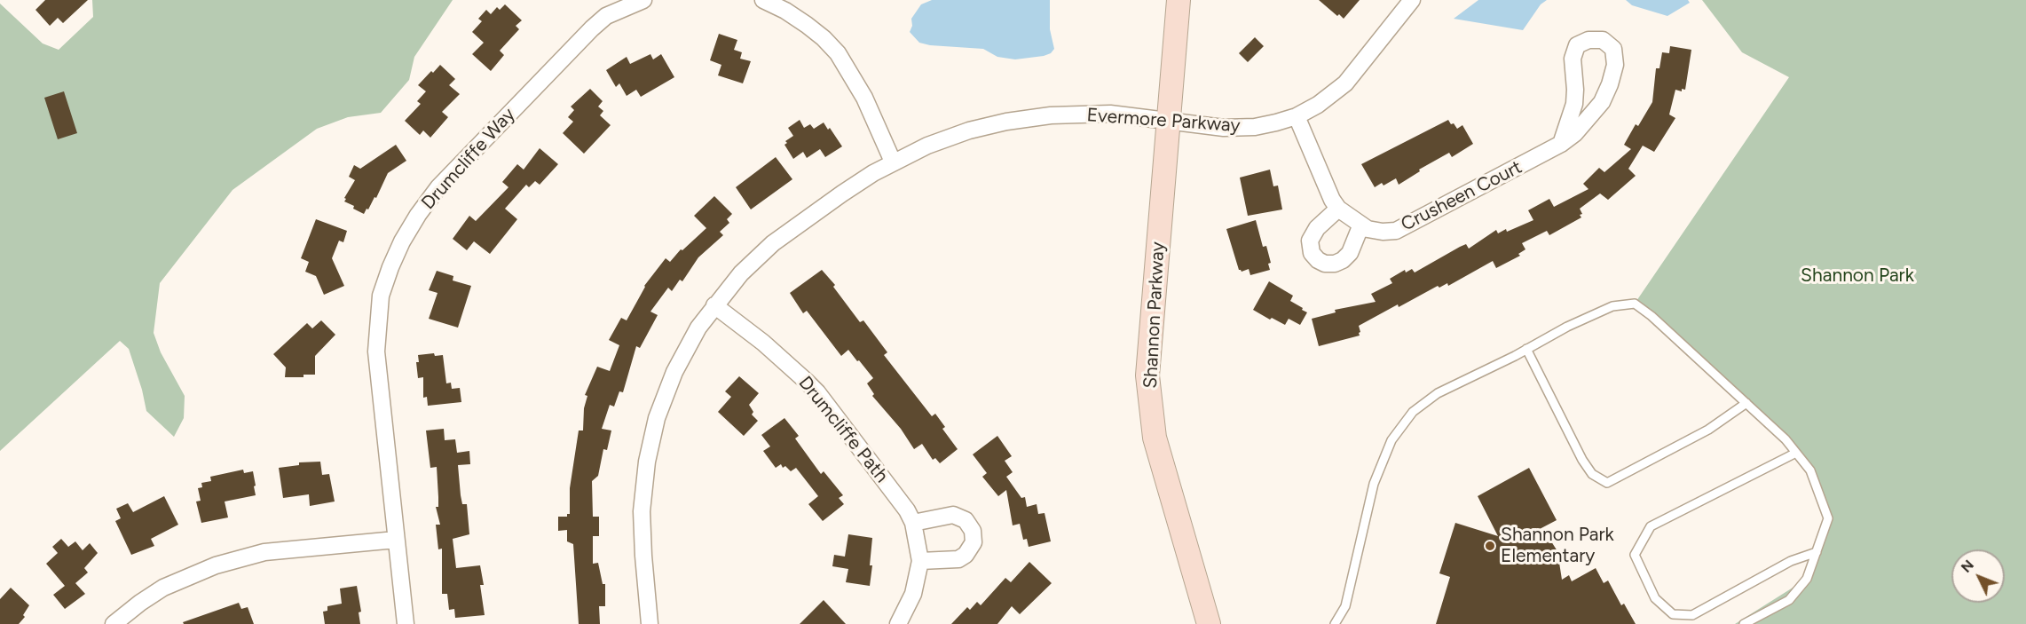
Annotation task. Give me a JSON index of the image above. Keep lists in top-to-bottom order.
{
  "streets": {
    "street": [
      "Evermore Parkway",
      "Drumcliffe Way",
      "Crusheen Court",
      "Shannon Parkway",
      "Drumcliffe Path"
    ]
  },
  "crossings": [
    ["Evermore Parkway", "Crusheen Court"],
    ["Evermore Parkway", "Shannon Parkway"],
    ["Evermore Parkway", "Drumcliffe Path"]
  ],
  "parks": ["Shannon Park"],
  "places": ["Shannon Park Elementary"],
  "north": "top left"
}
